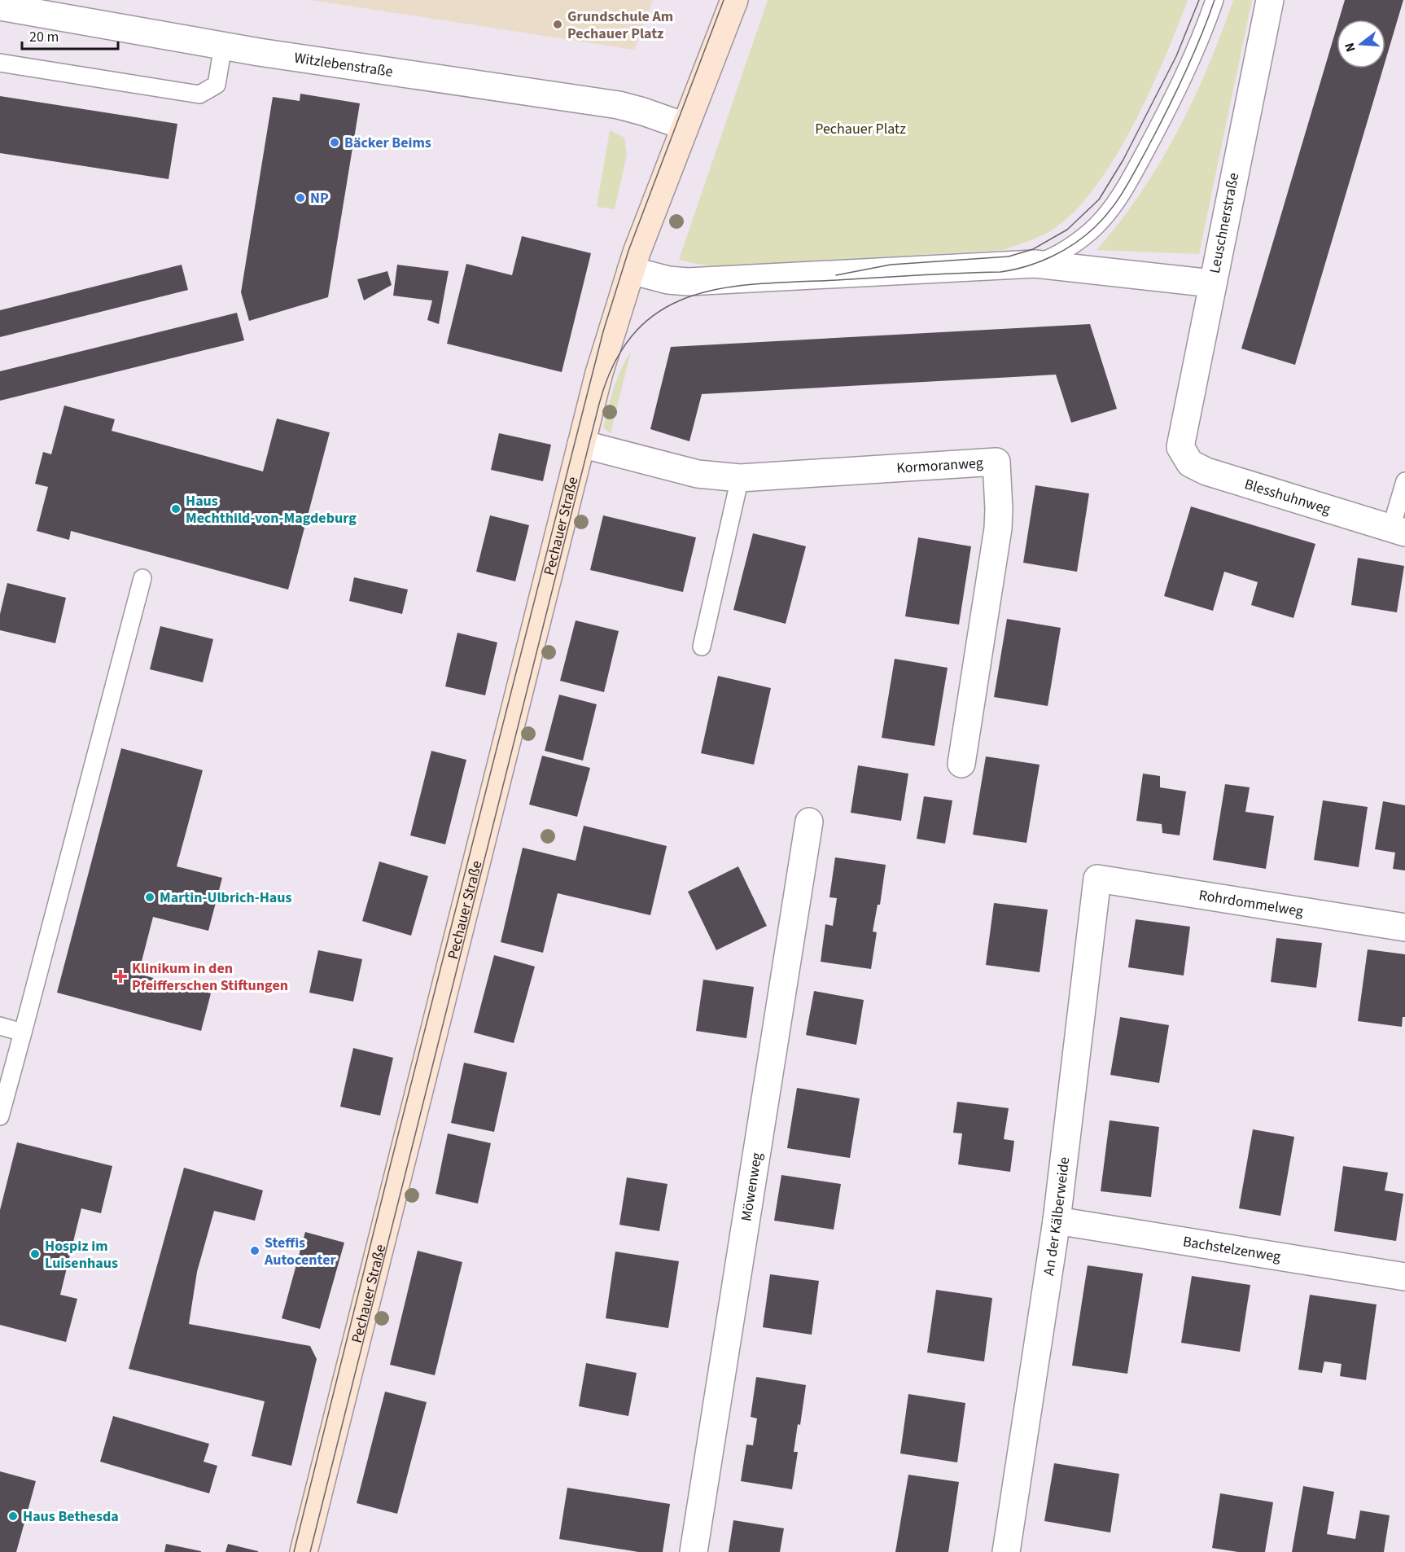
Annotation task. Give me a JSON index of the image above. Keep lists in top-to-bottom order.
{
  "streets": {
    "main road": ["Pechauer Straße"],
    "street": [
      "Witzlebenstraße",
      "Leuschnerstraße",
      "Kormoranweg",
      "Blesshuhnweg",
      "Rohrdommelweg",
      "Möwenweg",
      "An der Kälberweide",
      "Bachstelzenweg"
    ]
  },
  "crossings": [
    ["Leuschnerstraße", "Blesshuhnweg"],
    ["Kormoranweg", "Pechauer Straße"],
    ["Rohrdommelweg", "An der Kälberweide"],
    ["An der Kälberweide", "Bachstelzenweg"]
  ],
  "parks": ["Pechauer Platz"],
  "places": {
    "other": [
      "Grundschule Am Pechauer Platz",
      "Bäcker Beims",
      "NP",
      "Haus Mechthild-von-Magdeburg",
      "Martin-Ulbrich-Haus",
      "Steffis Autocenter",
      "Hospiz im Luisenhaus",
      "Haus Bethesda"
    ],
    "health": ["Klinikum in den Pfeifferschen Stiftungen"]
  },
  "scale_bar": "20 m",
  "north": "left"
}
